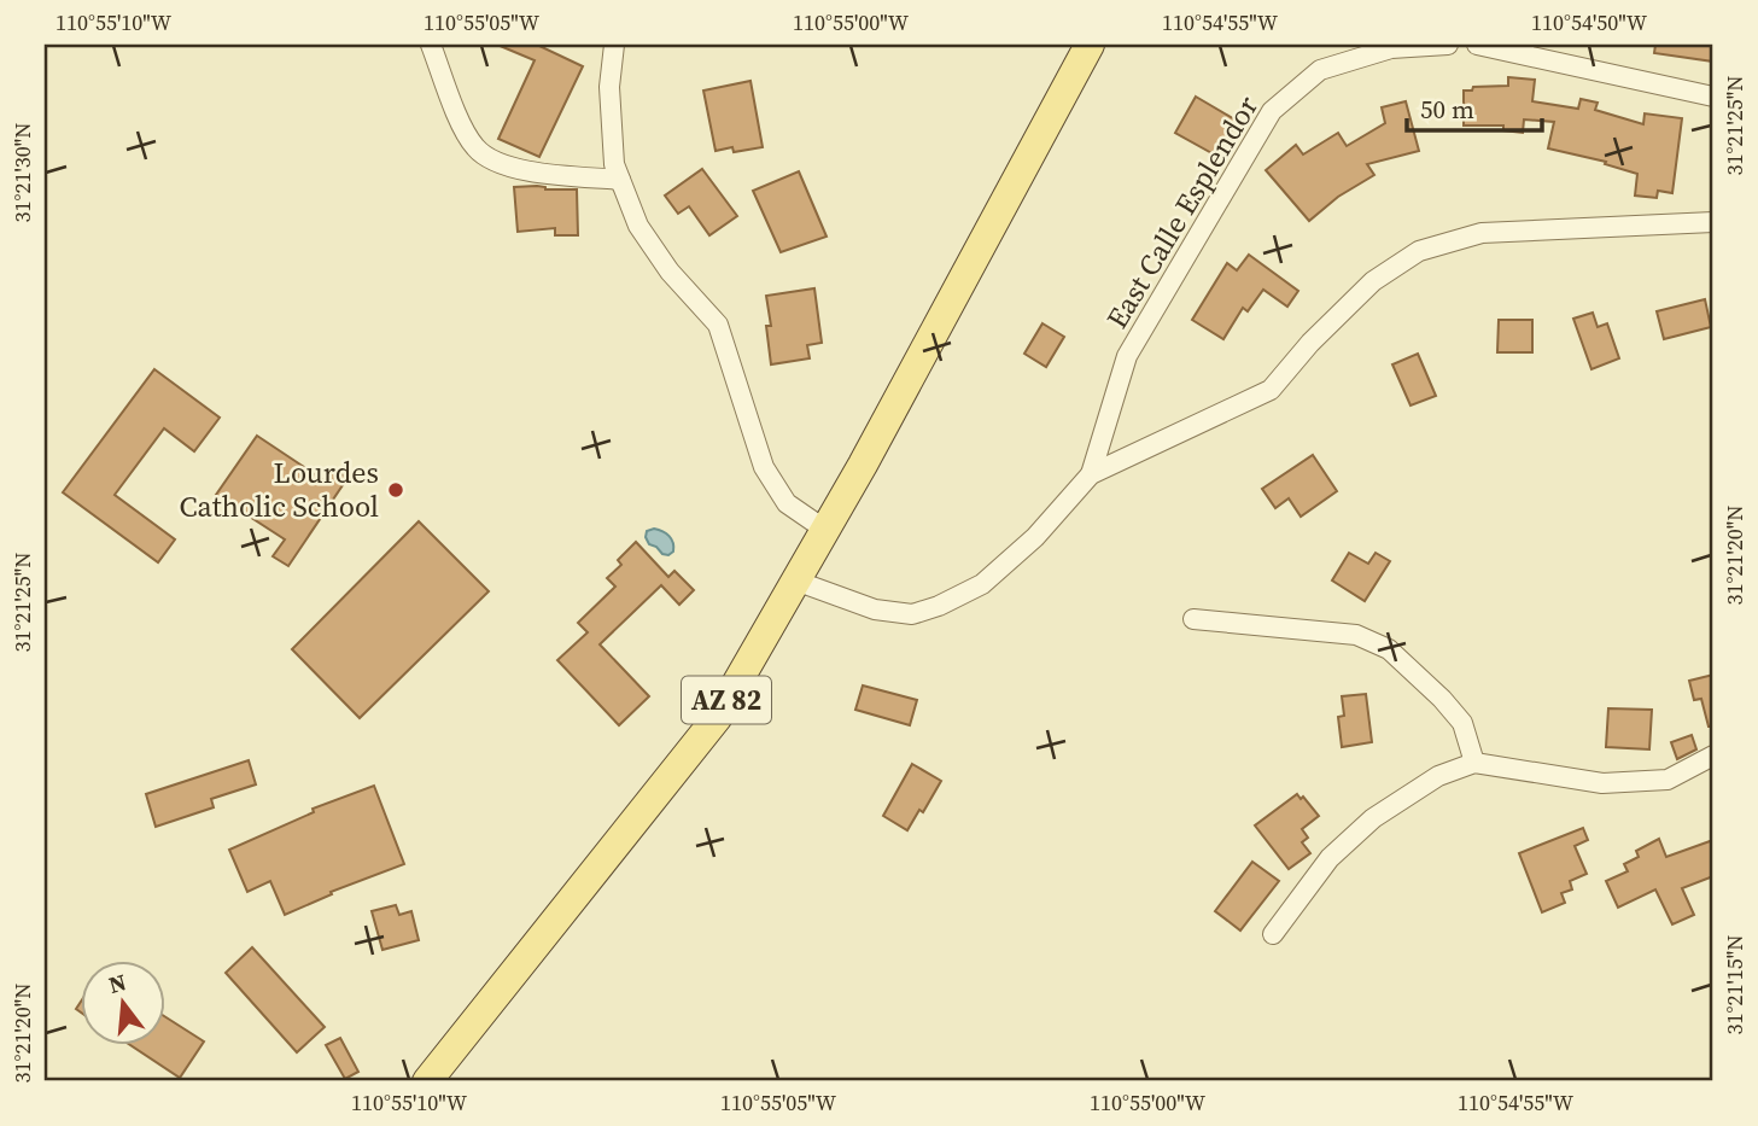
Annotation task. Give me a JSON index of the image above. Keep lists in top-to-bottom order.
{
  "streets": {
    "main road": ["AZ 82"],
    "street": ["East Calle Esplendor"]
  },
  "places": ["Lourdes Catholic School"],
  "scale_bar": "50 m",
  "north": "top",
  "coordinates": [
    "110°55'10\"W",
    "110°55'05\"W",
    "110°55'00\"W",
    "110°54'55\"W",
    "110°54'50\"W",
    "31°21'25\"N",
    "31°21'30\"N",
    "31°21'20\"N",
    "31°21'15\"N"
  ]
}
